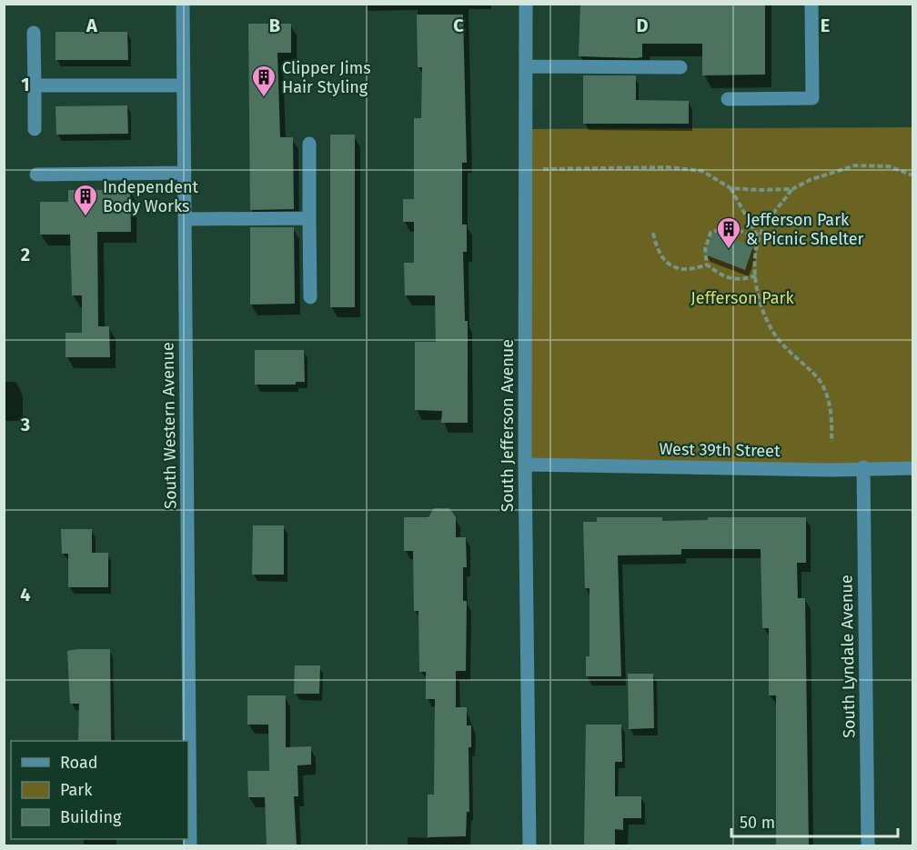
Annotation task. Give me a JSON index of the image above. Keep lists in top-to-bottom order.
{
  "streets": {
    "street": [
      "South Western Avenue",
      "South Jefferson Avenue",
      "West 39th Street",
      "South Lyndale Avenue"
    ]
  },
  "crossings": [
    ["South Jefferson Avenue", "West 39th Street"],
    ["West 39th Street", "South Lyndale Avenue"]
  ],
  "parks": ["Jefferson Park"],
  "places": {
    "building": ["Clipper Jims Hair Styling", "Independent Body Works", "Jefferson Park & Picnic Shelter"]
  },
  "legend": ["Road", "Park", "Building"],
  "scale_bar": "50 m",
  "grid": {
    "columns": [
      "A",
      "B",
      "C",
      "D",
      "E"
    ],
    "rows": [
      "1",
      "2",
      "3",
      "4"
    ]
  }
}
